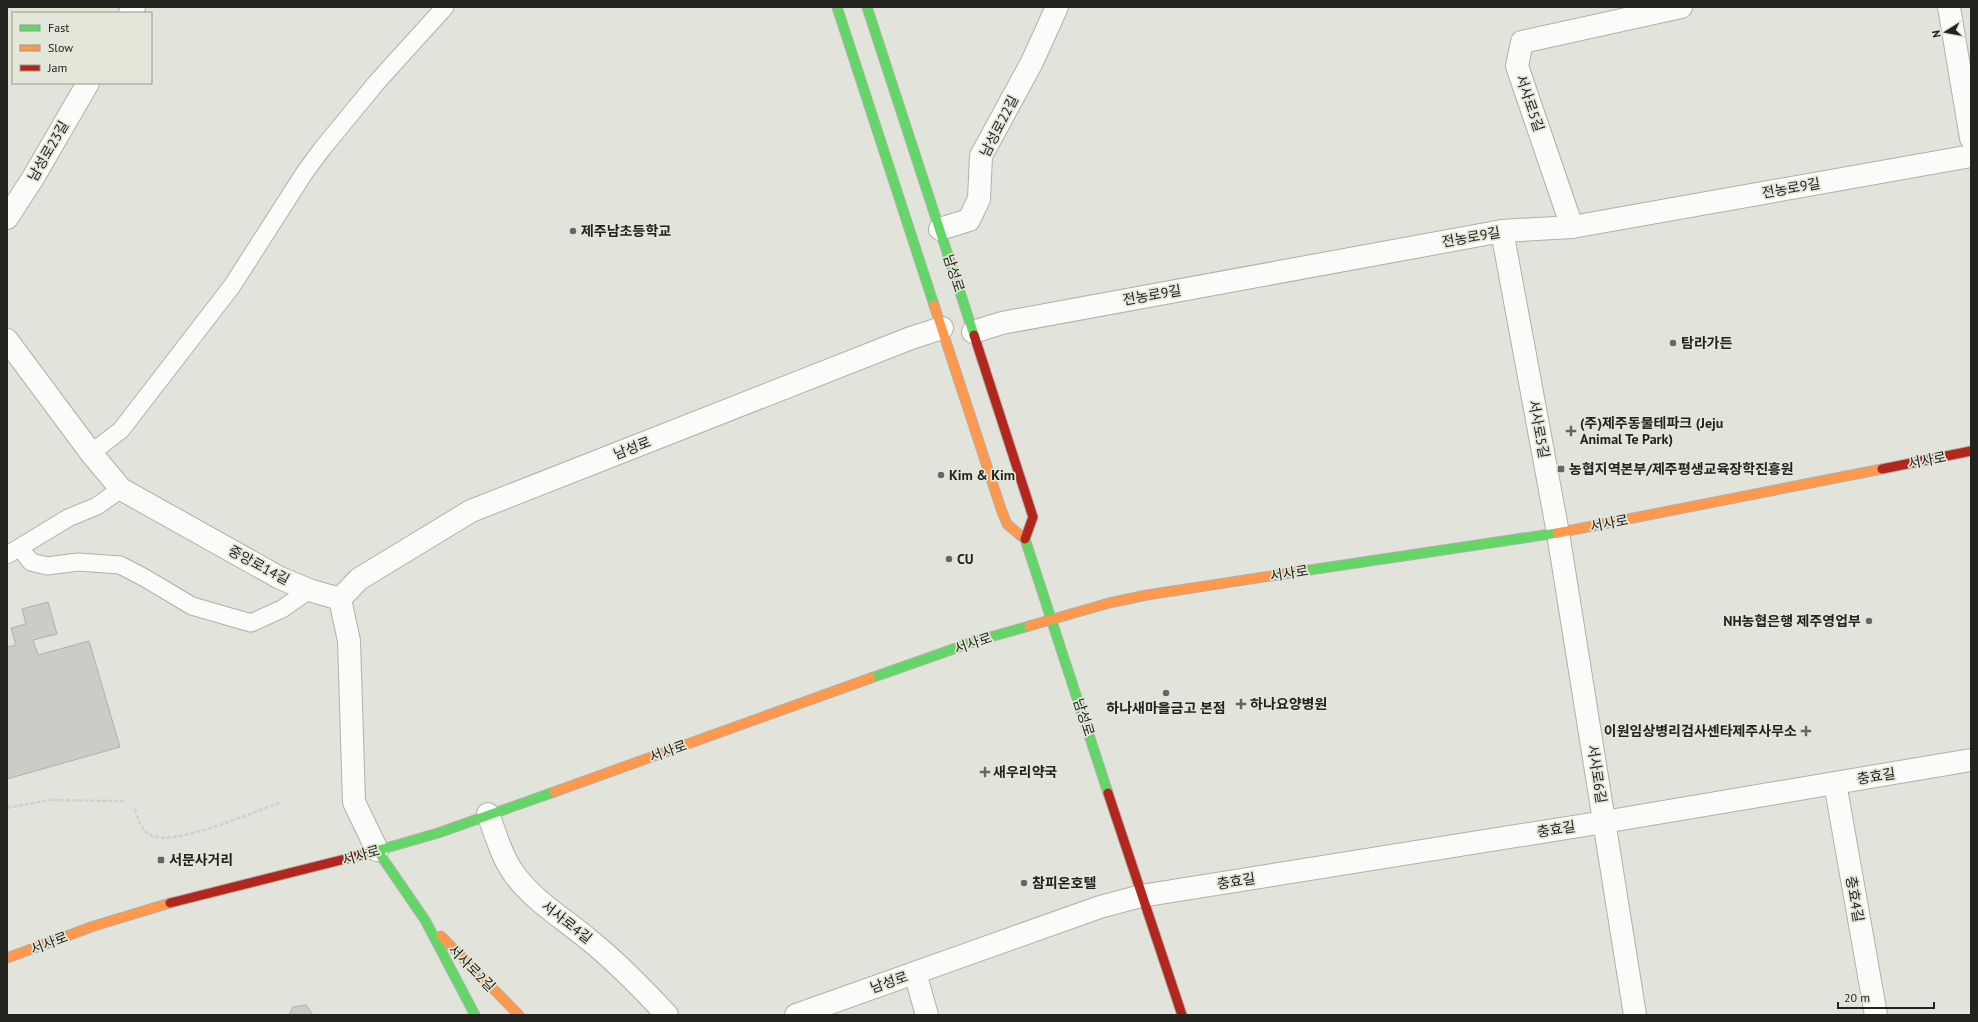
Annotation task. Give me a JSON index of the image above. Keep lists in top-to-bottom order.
{
  "streets": {
    "street": [
      "서사로5길",
      "남성로22길",
      "남성로23길",
      "전농로9길",
      "남성로",
      "서사로",
      "중앙로14길",
      "서사로6길",
      "충효길",
      "충효4길",
      "서사로4길",
      "서사로2길"
    ]
  },
  "crossings": [
    ["서사로5길", "전농로9길"],
    ["서사로5길", "서사로"],
    ["서사로5길", "서사로6길"],
    ["남성로22길", "남성로"],
    ["전농로9길", "남성로"],
    ["남성로", "서사로"],
    ["남성로", "중앙로14길"],
    ["남성로", "충효길"],
    ["서사로", "서사로6길"],
    ["서사로", "서사로4길"],
    ["서사로", "서사로2길"],
    ["서사로6길", "충효길"],
    ["충효길", "충효4길"]
  ],
  "places": {
    "other": [
      "제주남초등학교",
      "탐라가든",
      "Kim & Kim",
      "CU",
      "NH농협은행 제주영업부",
      "하나새마을금고 본점",
      "참피온호텔"
    ],
    "health": [
      "(주)제주동물테파크 (Jeju Animal Te Park)",
      "하나요양병원",
      "이원임상병리검사센타제주사무소",
      "새우리약국"
    ],
    "transit": ["농협지역본부/제주평생교육장학진흥원", "서문사거리"]
  },
  "legend": ["Fast", "Slow", "Jam"],
  "scale_bar": "20 m",
  "north": "left"
}
